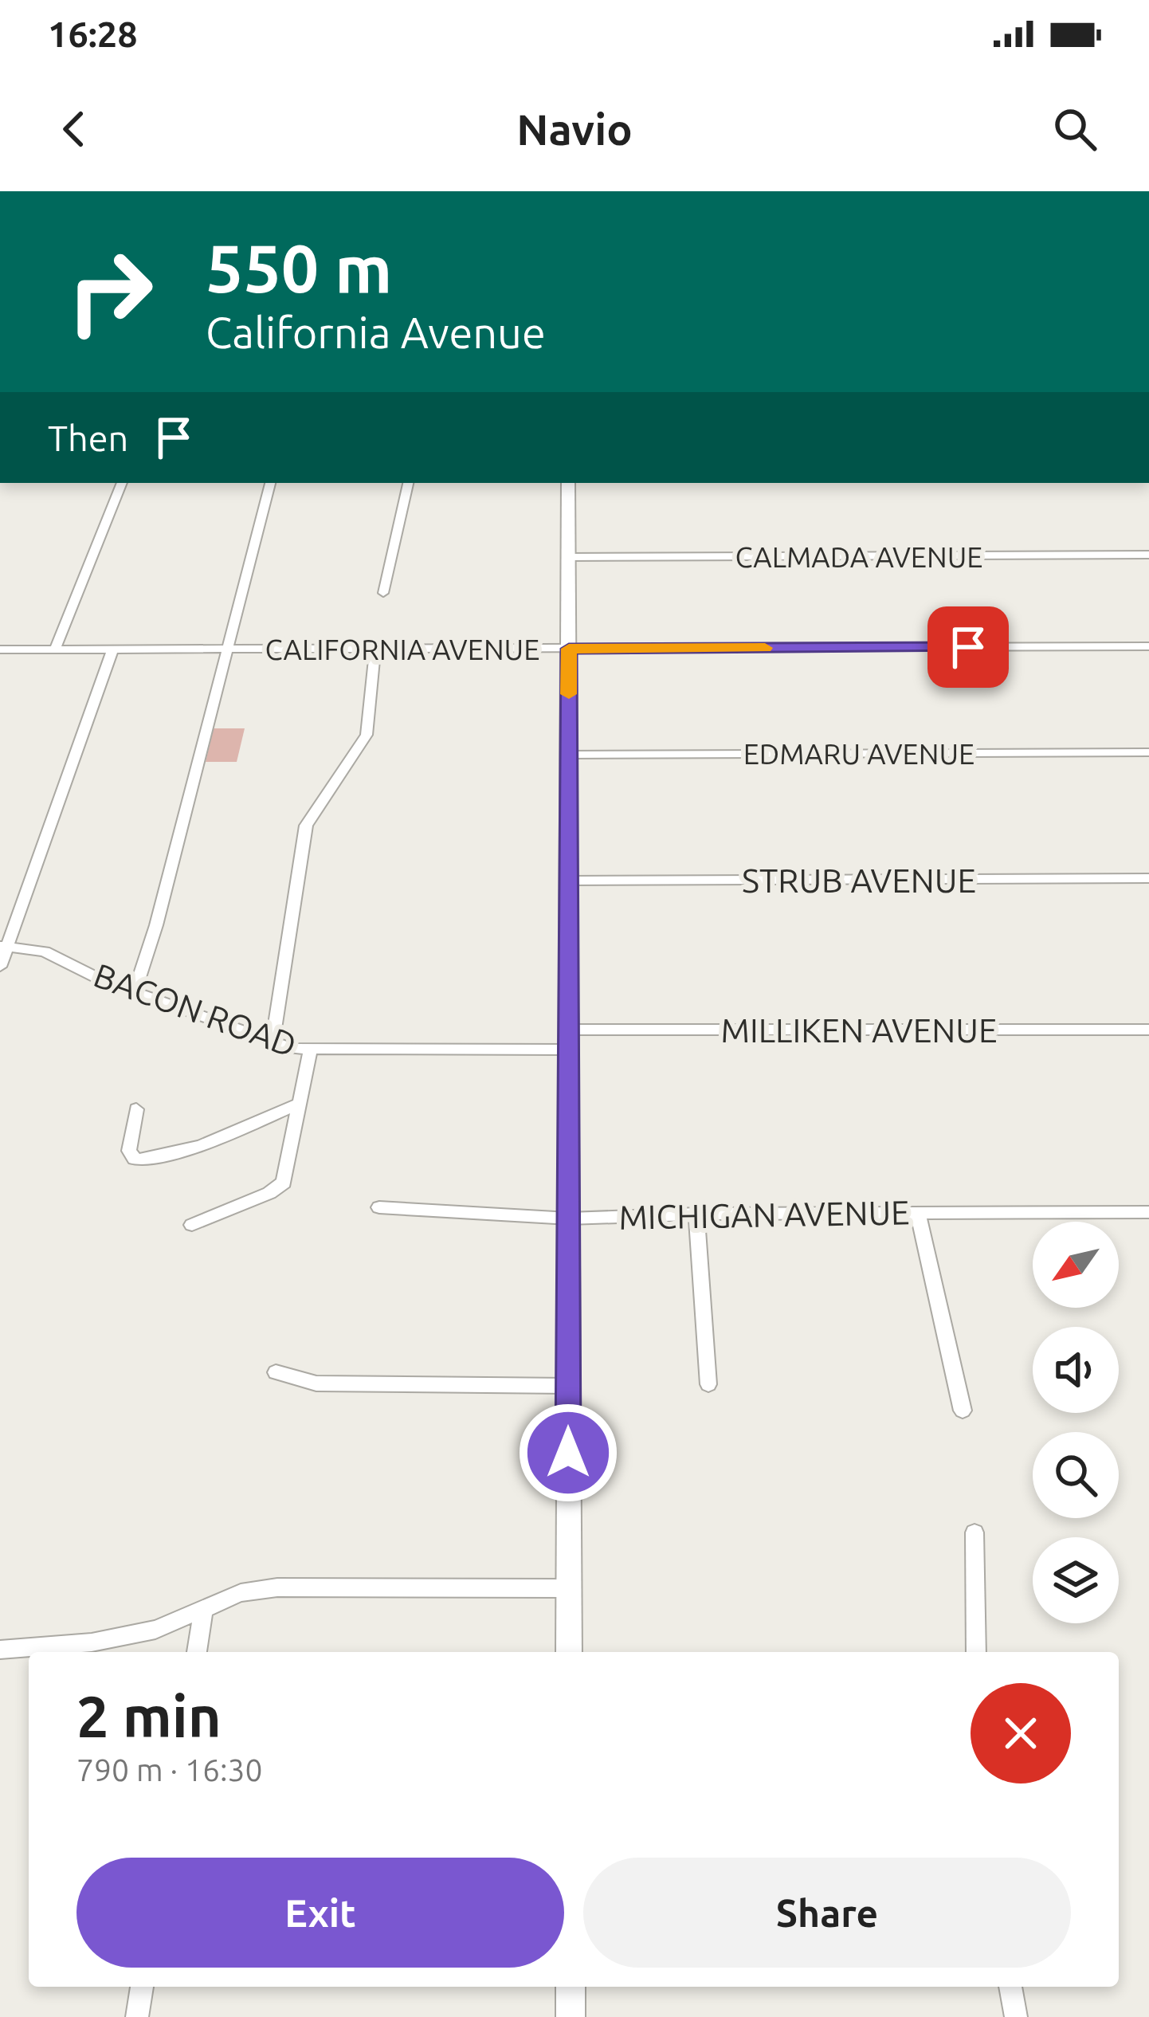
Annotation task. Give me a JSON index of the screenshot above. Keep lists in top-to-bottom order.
{
  "streets": {
    "street": [
      "CALMADA AVENUE",
      "CALIFORNIA AVENUE",
      "EDMARU AVENUE",
      "STRUB AVENUE",
      "BACON ROAD",
      "MILLIKEN AVENUE",
      "MICHIGAN AVENUE"
    ]
  },
  "north": "bottom left",
  "page": {
    "status": "16:28",
    "header": "Navio",
    "turn": ["550 m", "California Avenue"],
    "then": "Then",
    "heading": ["2 min", "790 m · 16:30"],
    "buttons": ["Exit", "Share"]
  }
}
